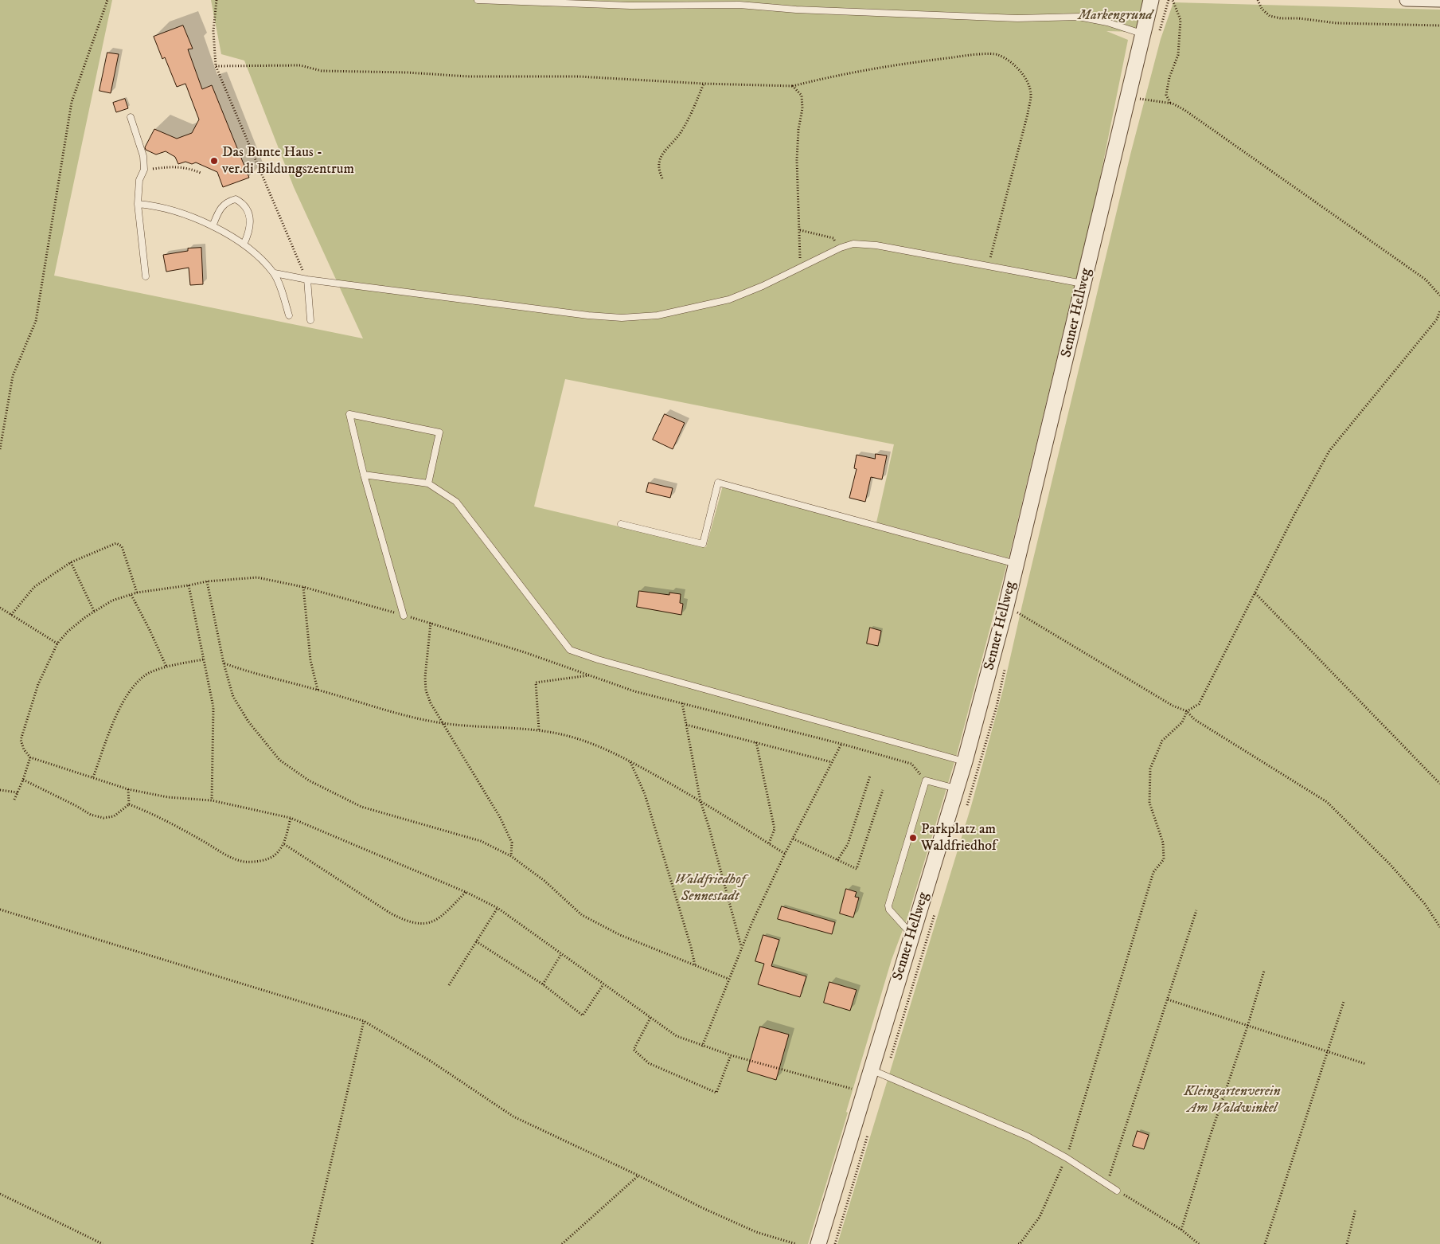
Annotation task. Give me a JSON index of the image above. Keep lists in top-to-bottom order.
{
  "streets": {
    "street": ["Senner Hellweg"]
  },
  "parks": ["Markengrund", "Waldfriedhof Sennestadt", "Kleingartenverein Am Waldwinkel"],
  "places": ["Das Bunte Haus - ver.di Bildungszentrum", "Parkplatz am Waldfriedhof"]
}
